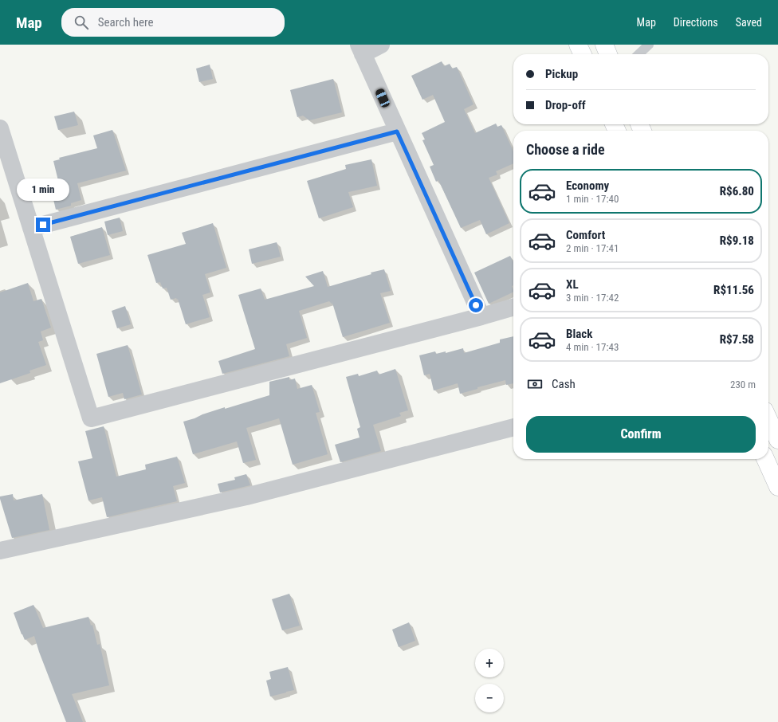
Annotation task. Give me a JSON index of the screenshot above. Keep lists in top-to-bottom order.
{
  "page": {
    "header": "Map",
    "search": "Search here",
    "nav": ["Map", "Directions", "Saved"],
    "banner": ["Pickup", "Drop-off"],
    "heading": "Choose a ride",
    "list": [
      {
        "name": "Economy",
        "note": "1 min · 17:40",
        "value": "R$6.80"
      },
      {
        "name": "Comfort",
        "note": "2 min · 17:41",
        "value": "R$9.18"
      },
      {
        "name": "XL",
        "note": "3 min · 17:42",
        "value": "R$11.56"
      },
      {
        "name": "Black",
        "note": "4 min · 17:43",
        "value": "R$7.58"
      }
    ],
    "bubble": "1 min",
    "pay": ["Cash", "230 m"],
    "buttons": "Confirm",
    "map_buttons": ["+", "−"]
  }
}
